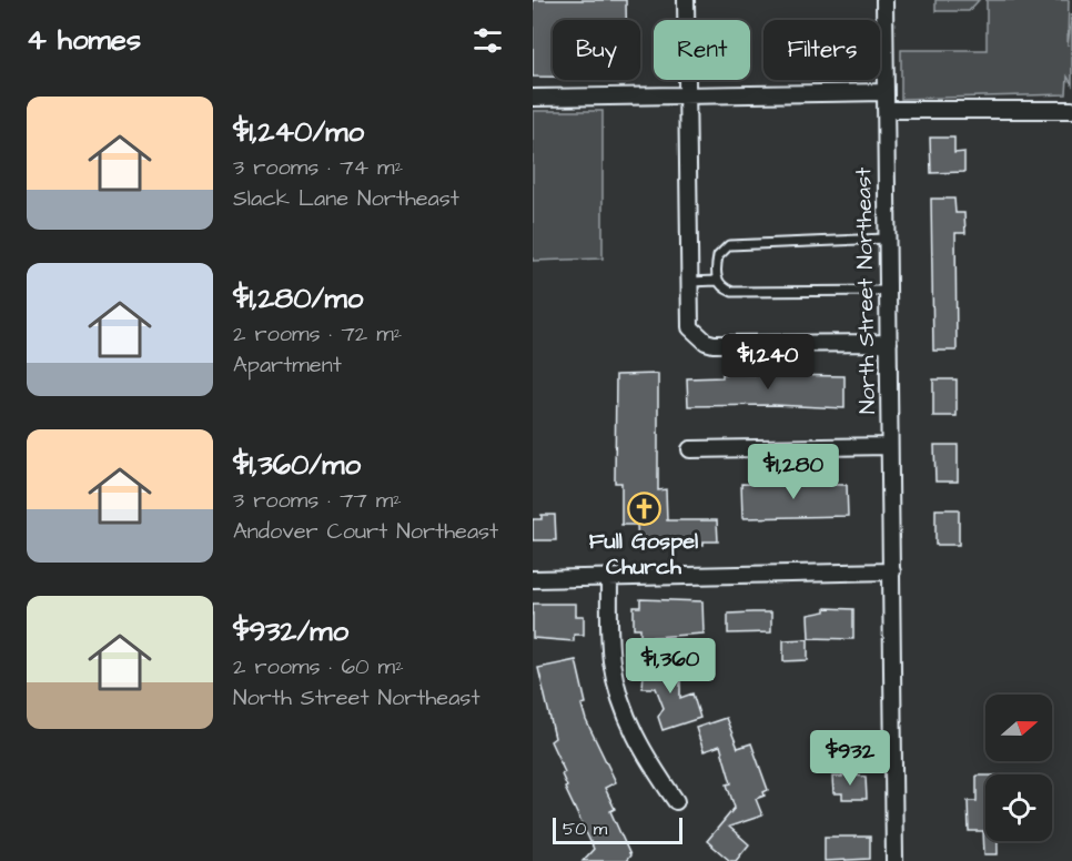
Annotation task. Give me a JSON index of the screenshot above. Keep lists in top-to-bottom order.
{
  "streets": {
    "street": ["North Street Northeast"]
  },
  "places": {
    "church": ["Full Gospel Church"]
  },
  "scale_bar": "50 m",
  "north": "right",
  "page": {
    "heading": "4 homes",
    "chip": ["Buy", "Rent", "Filters"],
    "list": [
      {
        "name": "$1,240/mo",
        "note": "3 rooms · 74 m² · Slack Lane Northeast"
      },
      {
        "name": "$1,280/mo",
        "note": "2 rooms · 72 m² · Apartment"
      },
      {
        "name": "$1,360/mo",
        "note": "3 rooms · 77 m² · Andover Court Northeast"
      },
      {
        "name": "$932/mo",
        "note": "2 rooms · 60 m² · North Street Northeast"
      }
    ],
    "price": [
      "$1,240",
      "$1,280",
      "$1,360",
      "$932"
    ],
    "scale": "50 m"
  }
}
